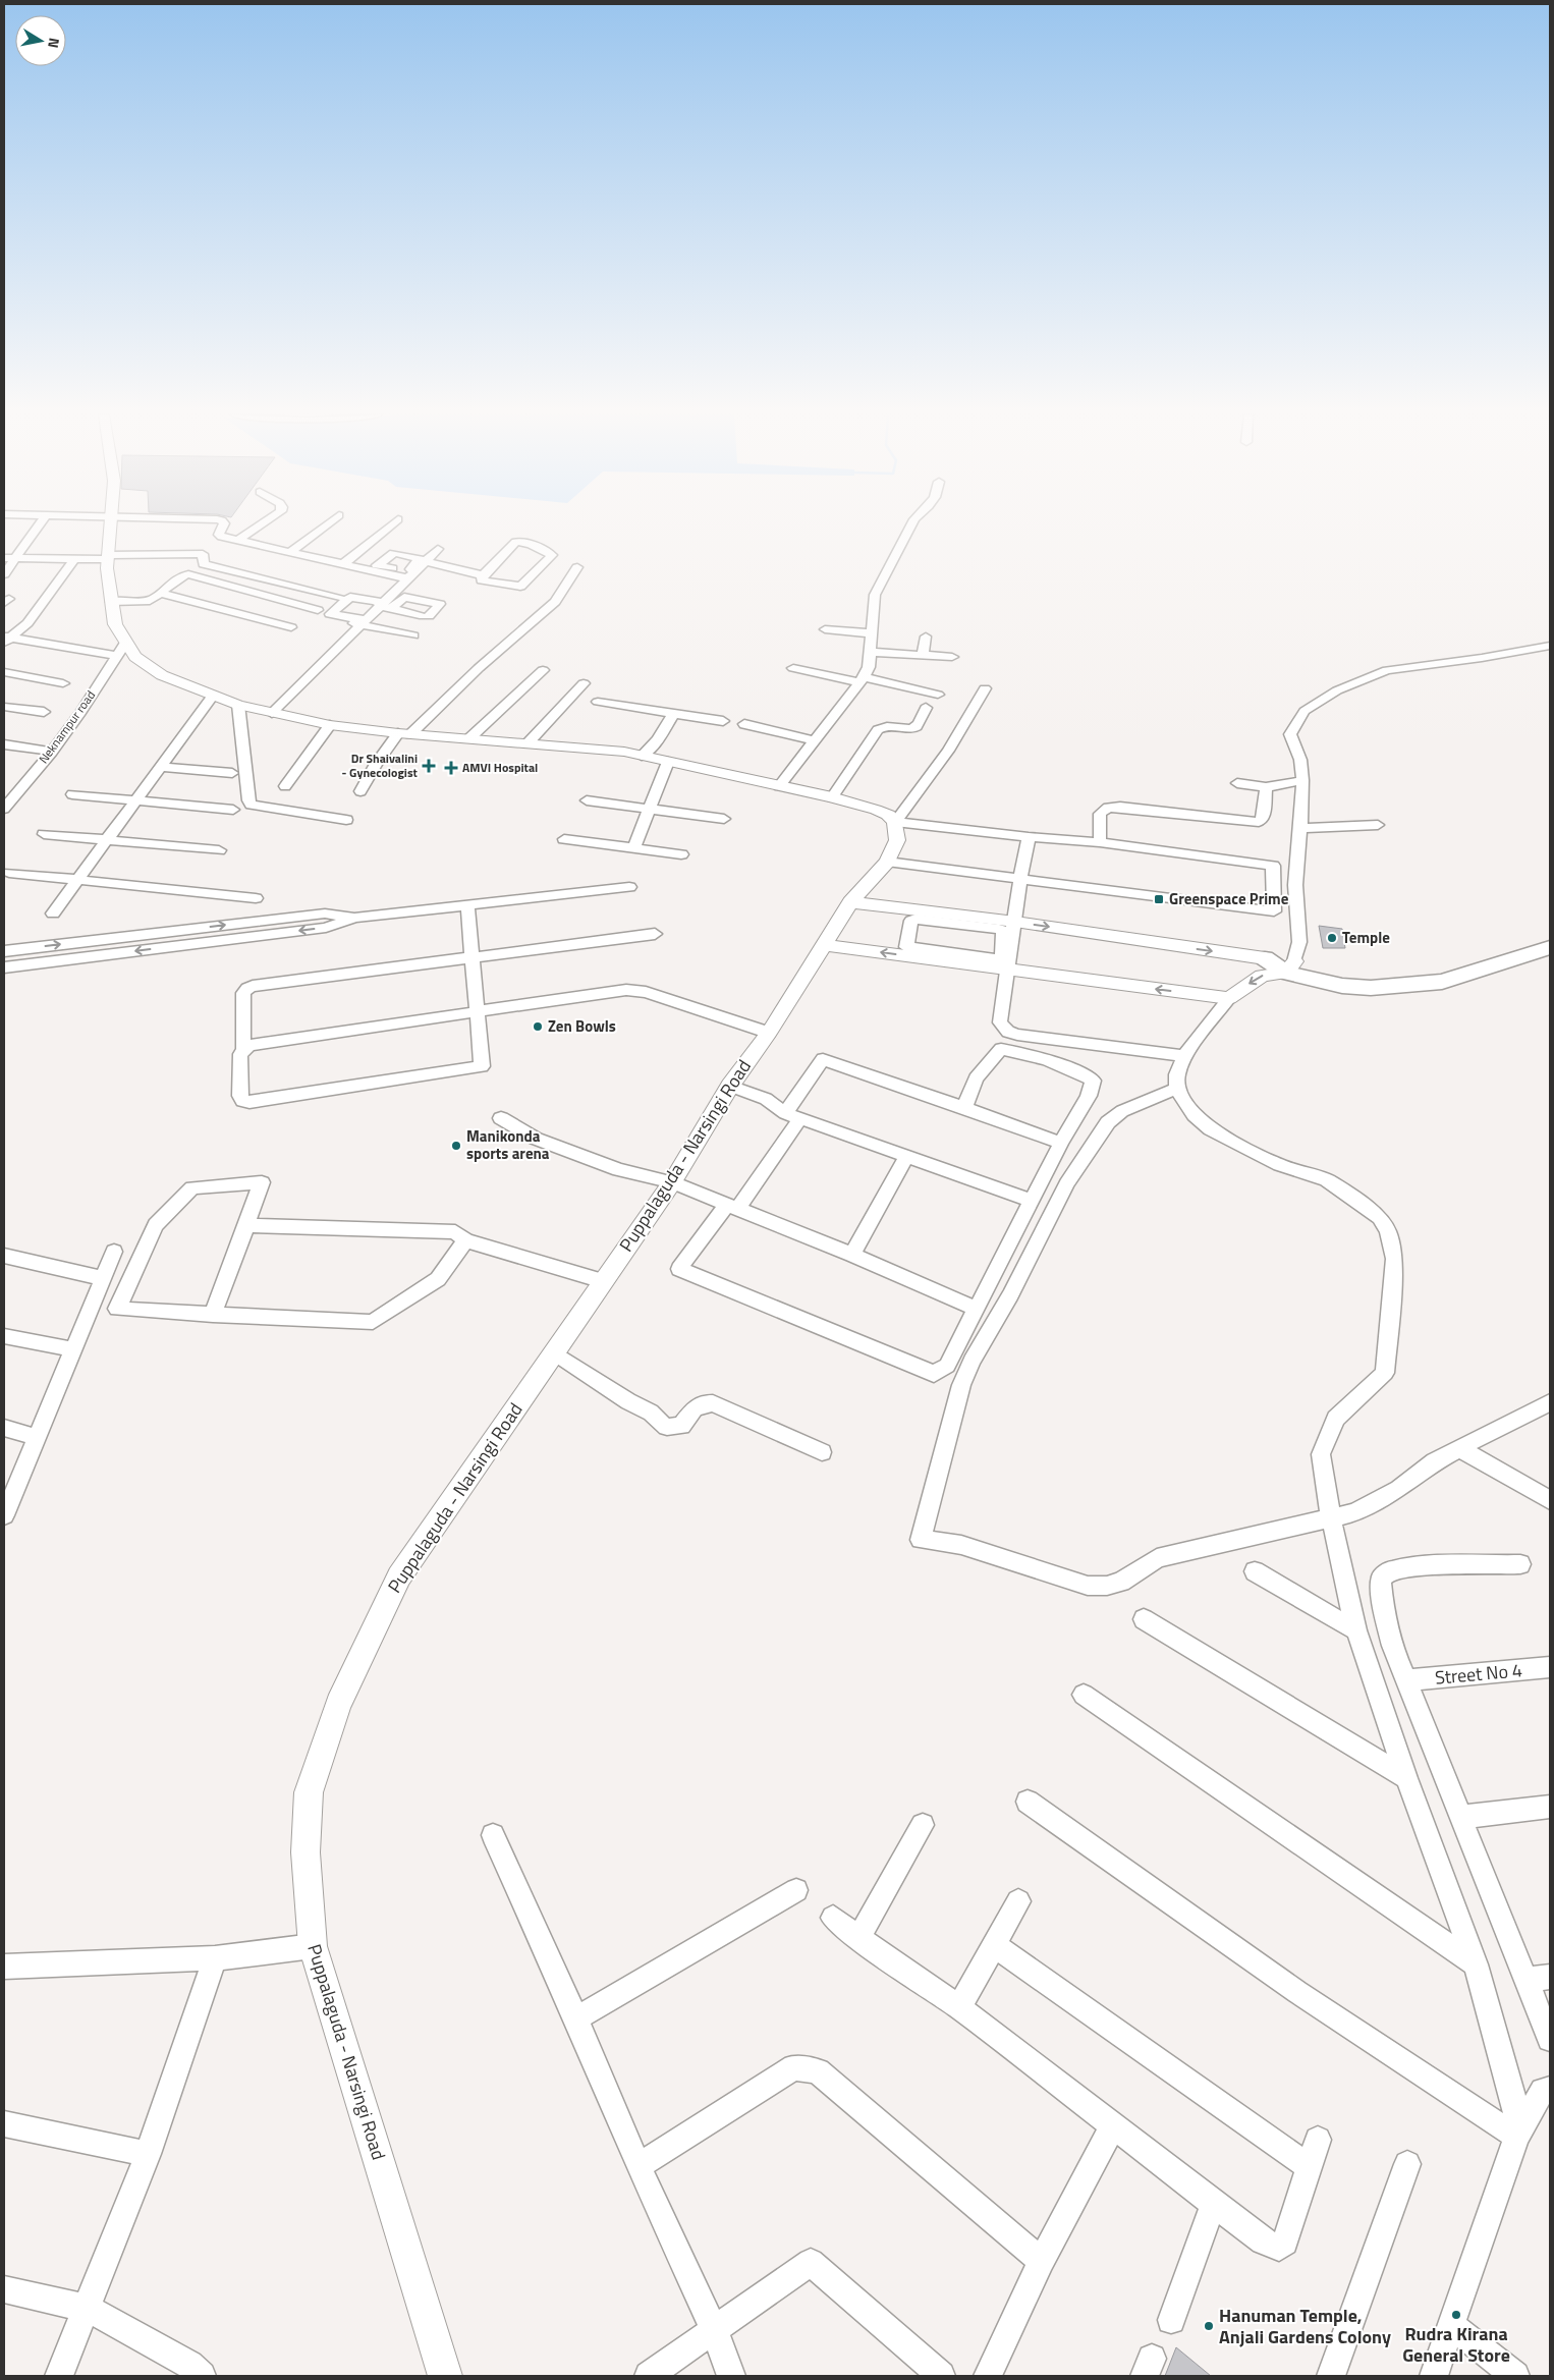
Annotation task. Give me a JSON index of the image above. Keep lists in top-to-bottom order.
{
  "streets": {
    "street": ["Neknampur road", "Puppalaguda - Narsingi Road", "Street No 4"]
  },
  "places": {
    "health": ["Dr Shaivalini - Gynecologist", "AMVI Hospital"],
    "transit": ["Greenspace Prime"],
    "other": [
      "Temple",
      "Zen Bowls",
      "Manikonda sports arena",
      "Rudra Kirana General Store",
      "Hanuman Temple, Anjali Gardens Colony"
    ]
  },
  "north": "right"
}
